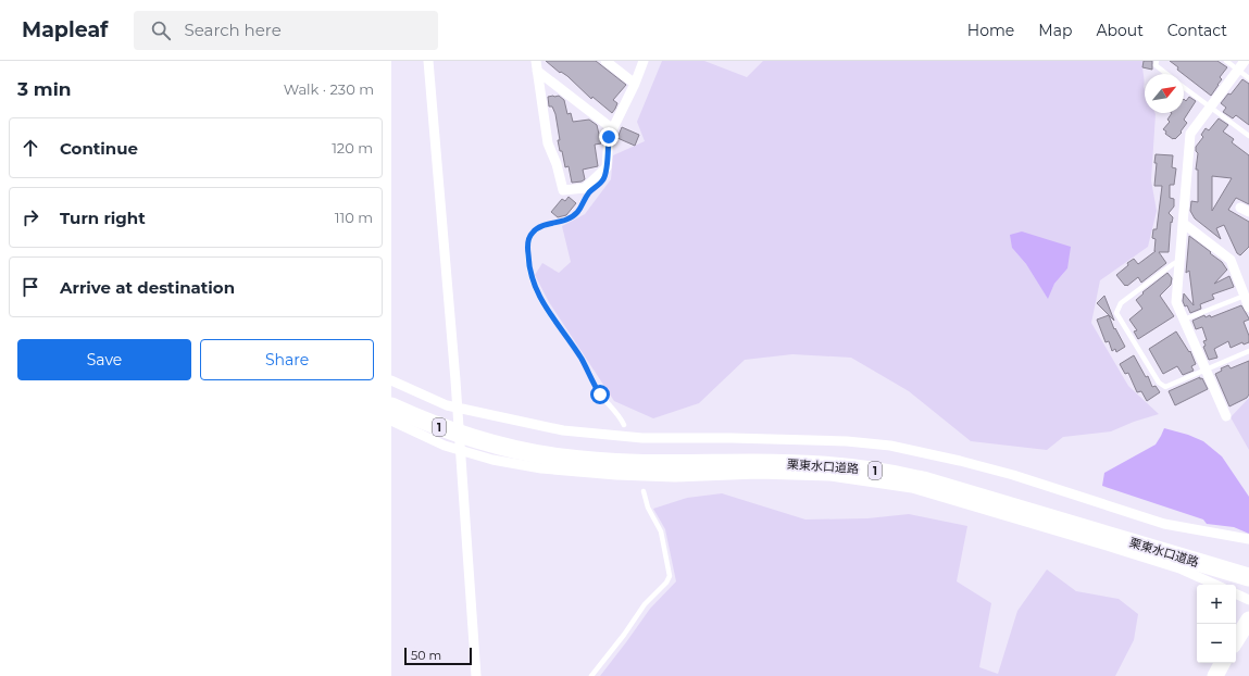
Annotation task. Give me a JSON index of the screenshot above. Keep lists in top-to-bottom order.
{
  "streets": {
    "highway": ["1", "栗東水口道路"]
  },
  "scale_bar": "50 m",
  "north": "top right",
  "page": {
    "header": "Mapleaf",
    "search": "Search here",
    "nav": [
      "Home",
      "Map",
      "About",
      "Contact"
    ],
    "heading": ["3 min", "Walk · 230 m"],
    "list": [
      ["Continue", "120 m"],
      ["Turn right", "110 m"],
      "Arrive at destination"
    ],
    "buttons": ["Save", "Share"],
    "map_buttons": ["+", "−"],
    "scale": "50 m"
  }
}
